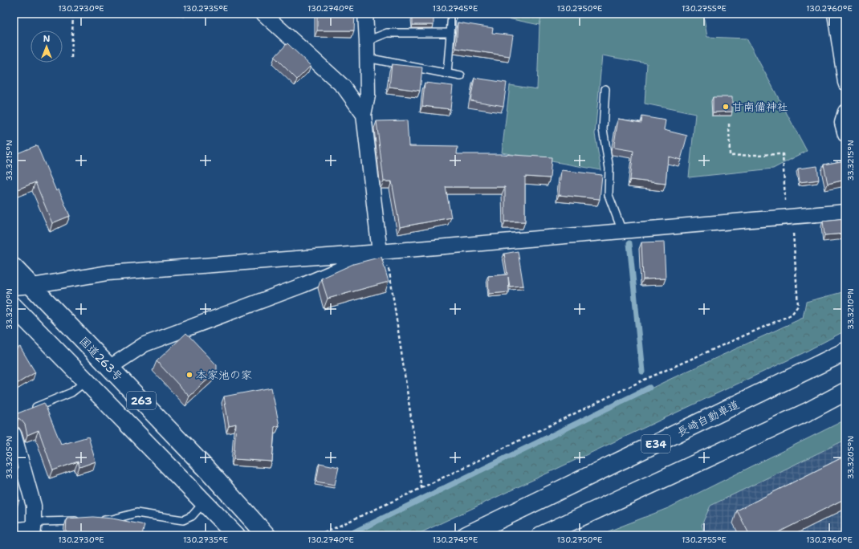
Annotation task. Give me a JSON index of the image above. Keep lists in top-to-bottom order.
{
  "streets": {
    "highway": [
      "国道263号",
      "263",
      "長崎自動車道",
      "E34"
    ]
  },
  "places": ["甘南備神社", "本家池の家"],
  "north": "top",
  "coordinates": [
    "130.2730°E",
    "130.2735°E",
    "130.2740°E",
    "130.2745°E",
    "130.2750°E",
    "130.2755°E",
    "130.2760°E",
    "33.3215°N",
    "33.3210°N",
    "33.3205°N"
  ]
}
